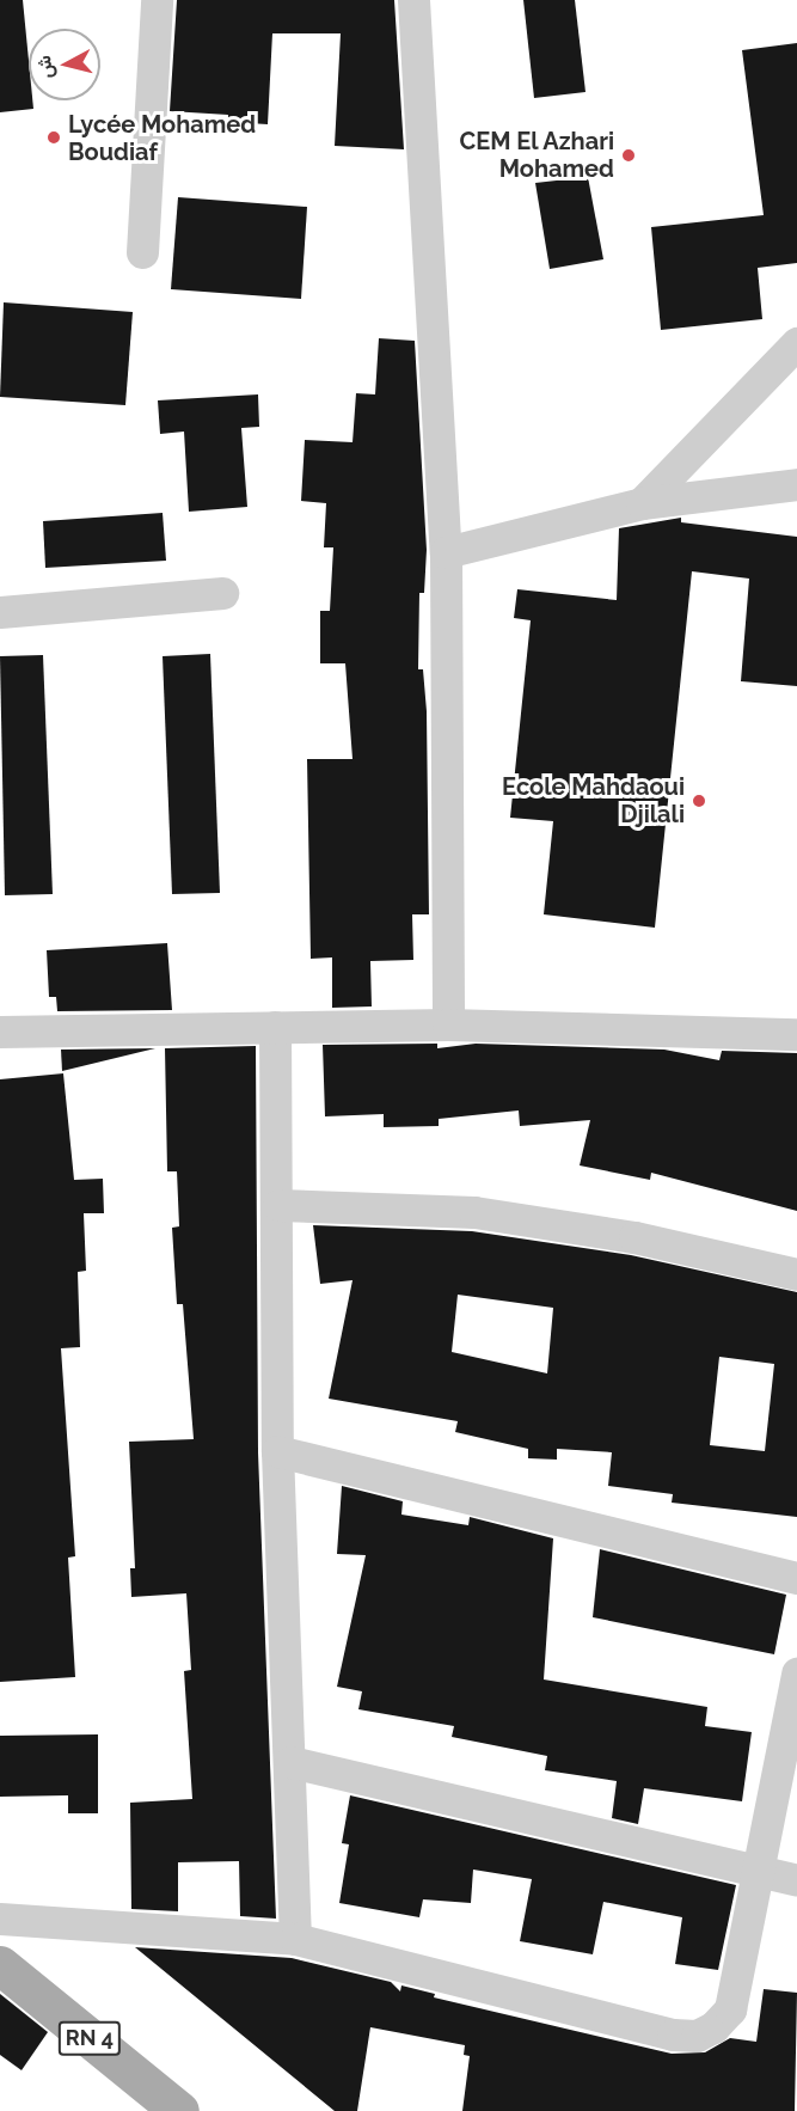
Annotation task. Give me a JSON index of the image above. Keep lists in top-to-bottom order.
{
  "streets": {
    "main road": ["RN 4"]
  },
  "places": ["Lycée Mohamed Boudiaf", "CEM El Azhari Mohamed", "Ecole Mahdaoui Djilali"],
  "north": "left"
}
